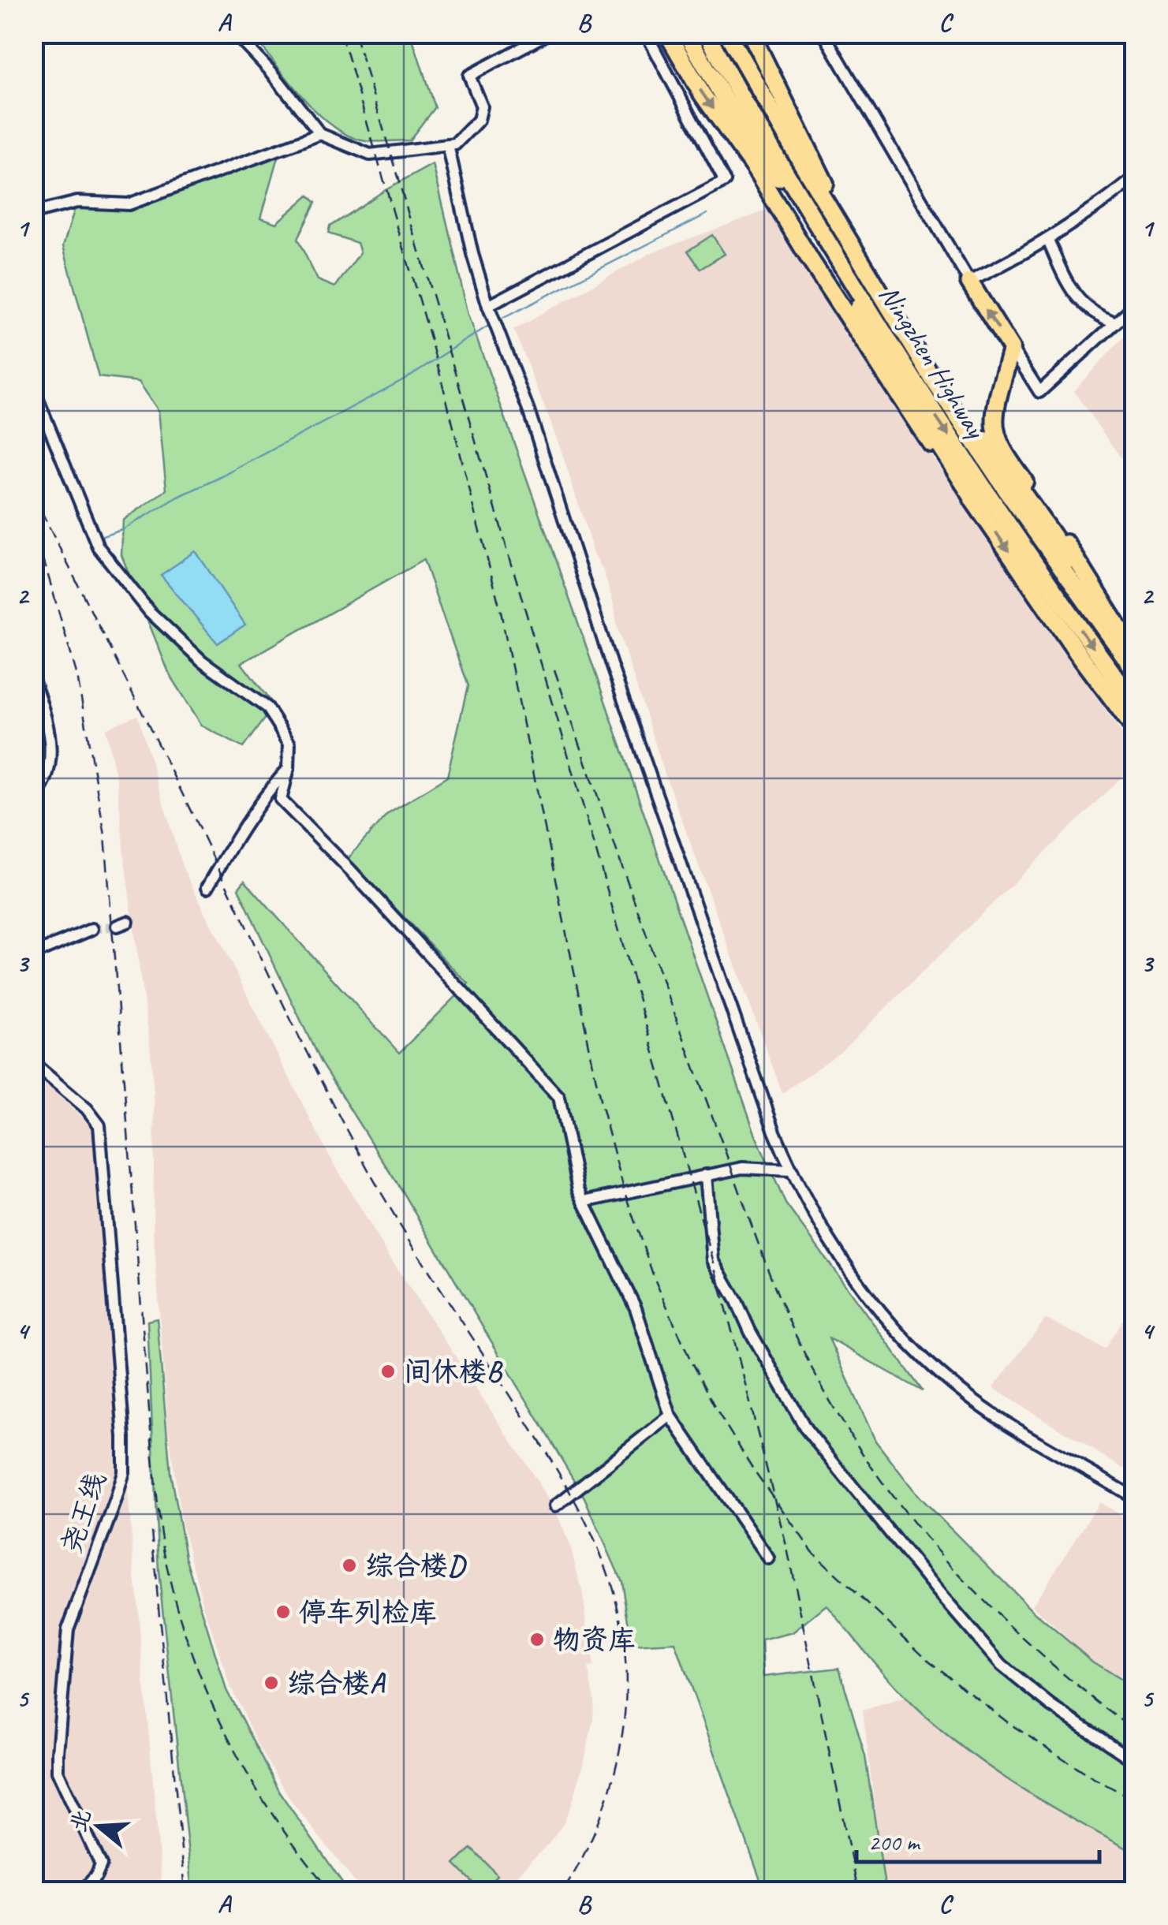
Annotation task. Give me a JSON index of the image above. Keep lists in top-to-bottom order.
{
  "streets": {
    "main road": ["Ningzhen Highway"],
    "street": ["尧王线"]
  },
  "places": [
    "间休楼B",
    "综合楼D",
    "停车列检库",
    "物资库",
    "综合楼A"
  ],
  "scale_bar": "200 m",
  "north": "left",
  "grid": {
    "columns": ["A", "B", "C"],
    "rows": [
      "1",
      "2",
      "3",
      "4",
      "5"
    ]
  }
}
